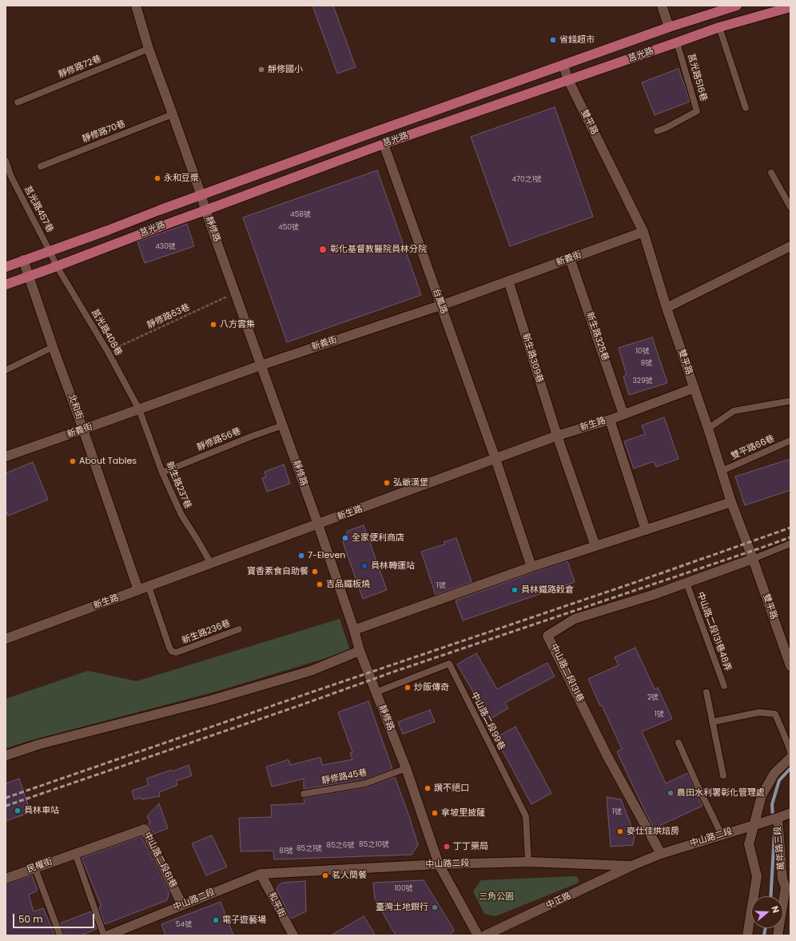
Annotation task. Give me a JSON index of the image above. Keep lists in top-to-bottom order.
{
  "streets": {
    "main road": ["莒光路"],
    "street": [
      "雙平路",
      "靜修路",
      "新義街",
      "台鳳路",
      "新生路325巷",
      "新生路309巷",
      "北和街",
      "新生路",
      "中山路二段131巷",
      "中山路二段",
      "萬年路三段",
      "中山路二段61巷",
      "民權街",
      "中正路",
      "和平街"
    ],
    "lane": [
      "靜修路72巷",
      "莒光路516巷",
      "靜修路70巷",
      "莒光路457巷",
      "莒光路408巷",
      "靜修路56巷",
      "雙平路66巷",
      "新生路237巷",
      "中山路二段131巷48弄",
      "新生路236巷",
      "中山路二段99巷",
      "靜修路45巷"
    ],
    "path": ["靜修路63巷"]
  },
  "crossings": [
    ["莒光路", "莒光路516巷"],
    ["莒光路", "雙平路"],
    ["莒光路", "莒光路457巷"],
    ["莒光路", "靜修路"],
    ["莒光路", "台鳳路"],
    ["莒光路", "莒光路408巷"],
    ["莒光路", "北和街"],
    ["靜修路72巷", "靜修路"],
    ["雙平路", "新義街"],
    ["雙平路", "新生路"],
    ["雙平路", "雙平路66巷"],
    ["雙平路", "中山路二段131巷"],
    ["靜修路70巷", "靜修路"],
    ["莒光路457巷", "莒光路408巷"],
    ["靜修路", "新義街"],
    ["靜修路", "靜修路63巷"],
    ["靜修路", "新生路"],
    ["靜修路", "靜修路56巷"],
    ["靜修路", "中山路二段99巷"],
    ["靜修路", "靜修路45巷"],
    ["靜修路", "中山路二段"],
    ["新義街", "台鳳路"],
    ["新義街", "莒光路408巷"],
    ["新義街", "新生路325巷"],
    ["新義街", "新生路309巷"],
    ["新義街", "北和街"],
    ["新義街", "新生路237巷"],
    ["台鳳路", "新生路"],
    ["靜修路63巷", "莒光路408巷"],
    ["莒光路408巷", "新生路237巷"],
    ["新生路325巷", "新生路"],
    ["新生路309巷", "新生路"],
    ["北和街", "新生路"],
    ["新生路", "新生路237巷"],
    ["新生路", "新生路236巷"],
    ["靜修路56巷", "新生路237巷"],
    ["中山路二段131巷48弄", "中山路二段131巷"],
    ["中山路二段131巷", "中山路二段"],
    ["中山路二段99巷", "中山路二段"],
    ["中山路二段", "萬年路三段"],
    ["中山路二段", "中山路二段61巷"],
    ["中山路二段", "中正路"],
    ["中山路二段", "和平街"],
    ["中山路二段61巷", "民權街"]
  ],
  "parks": ["三角公園"],
  "places": [
    "省錢超市",
    "靜修國小",
    "永和豆漿",
    "彰化基督教醫院員林分院",
    "八方雲集",
    "About Tables",
    "弘爺漢堡",
    "全家便利商店",
    "7-Eleven",
    "員林轉運站",
    "寶香素食自助餐",
    "吉品鐵板燒",
    "員林鐵路穀倉",
    "炒飯傳奇",
    "讚不絕口",
    "農田水利署彰化管理處",
    "員林車站",
    "拿坡里披薩",
    "麥仕佳烘焙房",
    "丁丁藥局",
    "茗人簡餐",
    "臺灣土地銀行",
    "電子遊藝場"
  ],
  "house_numbers": [
    "470之1號",
    "458號",
    "450號",
    "430號",
    "10號",
    "8號",
    "329號",
    "1號",
    "2號",
    "1號",
    "1號",
    "85之10號",
    "85之6號",
    "85之1號",
    "81號",
    "100號",
    "54號"
  ],
  "scale_bar": "50 m",
  "north": "right"
}
